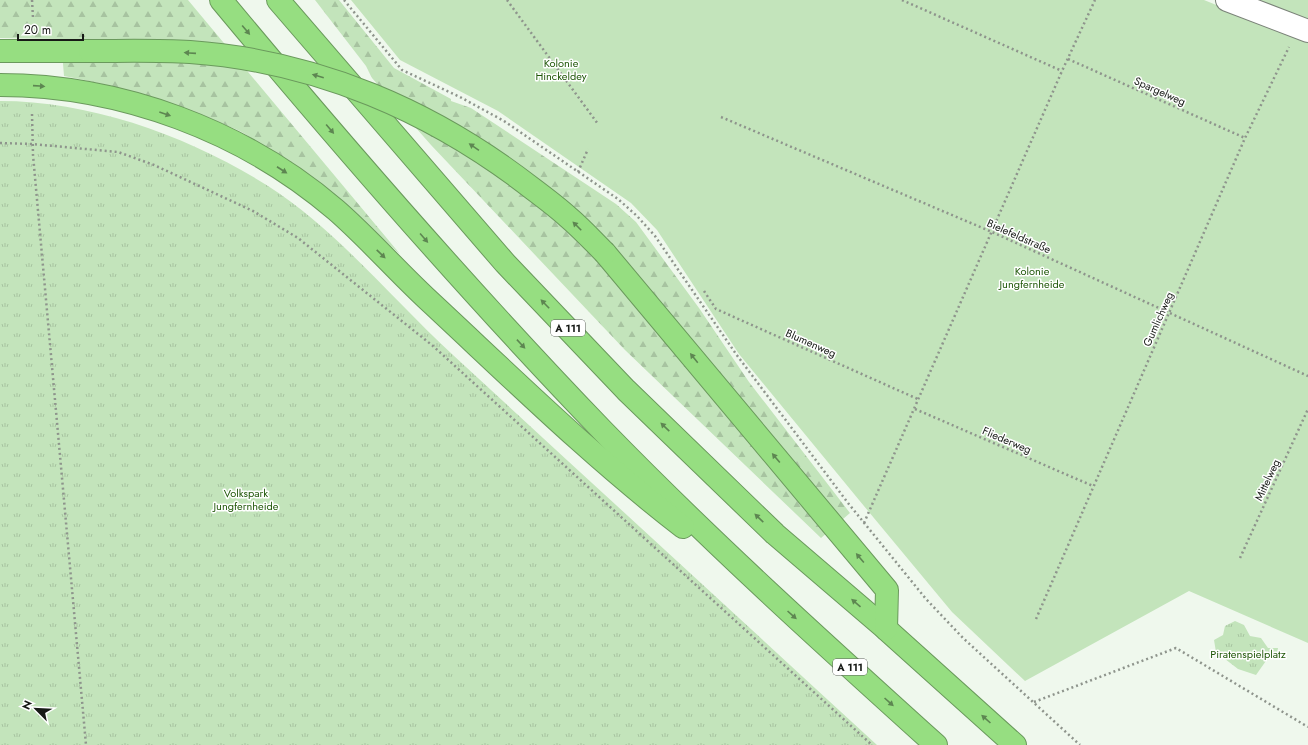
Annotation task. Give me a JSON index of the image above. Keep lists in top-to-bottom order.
{
  "streets": {
    "highway": ["A 111"],
    "path": [
      "Spargelweg",
      "Bielefeldstraße",
      "Gumlichweg",
      "Blumenweg",
      "Fliederweg",
      "Mittelweg"
    ]
  },
  "crossings": [
    ["Spargelweg", "Gumlichweg"],
    ["Bielefeldstraße", "Gumlichweg"],
    ["Gumlichweg", "Fliederweg"]
  ],
  "parks": [
    "Kolonie Hinckeldey",
    "Kolonie Jungfernheide",
    "Volkspark Jungfernheide",
    "Piratenspielplatz"
  ],
  "scale_bar": "20 m",
  "north": "top left"
}
